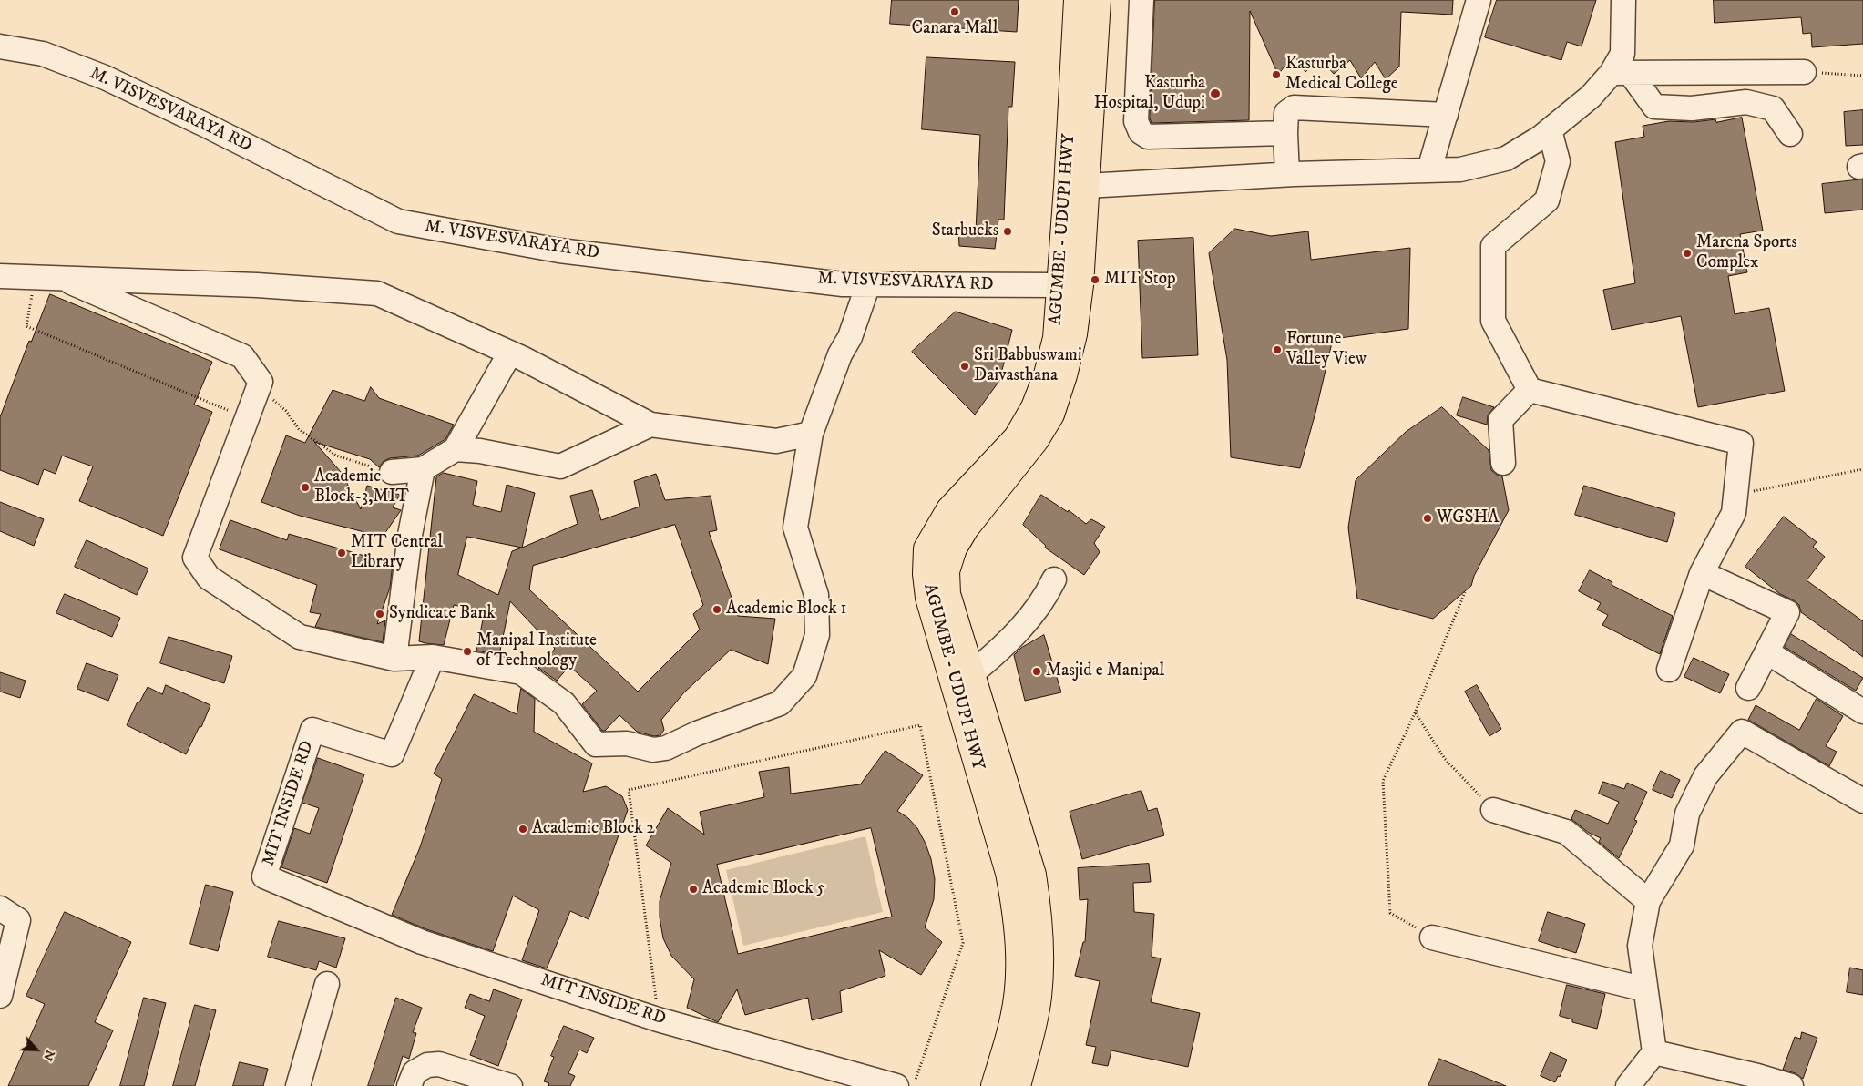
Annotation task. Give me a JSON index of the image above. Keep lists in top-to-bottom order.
{
  "streets": {
    "highway": ["AGUMBE - UDUPI HWY"],
    "street": ["M. VISVESVARAYA RD", "MIT INSIDE RD"]
  },
  "crossings": [
    ["M. VISVESVARAYA RD", "AGUMBE - UDUPI HWY"]
  ],
  "places": [
    "Canara Mall",
    "Kasturba Medical College",
    "Kasturba Hospital, Udupi",
    "Starbucks",
    "Marena Sports Complex",
    "MIT Stop",
    "Fortune Valley View",
    "Sri Babbuswami Daivasthana",
    "Academic Block-3,MIT",
    "WGSHA",
    "MIT Central Library",
    "Academic Block 1",
    "Syndicate Bank",
    "Manipal Institute of Technology",
    "Masjid e Manipal",
    "Academic Block 2",
    "Academic Block 5"
  ],
  "north": "bottom right"
}
